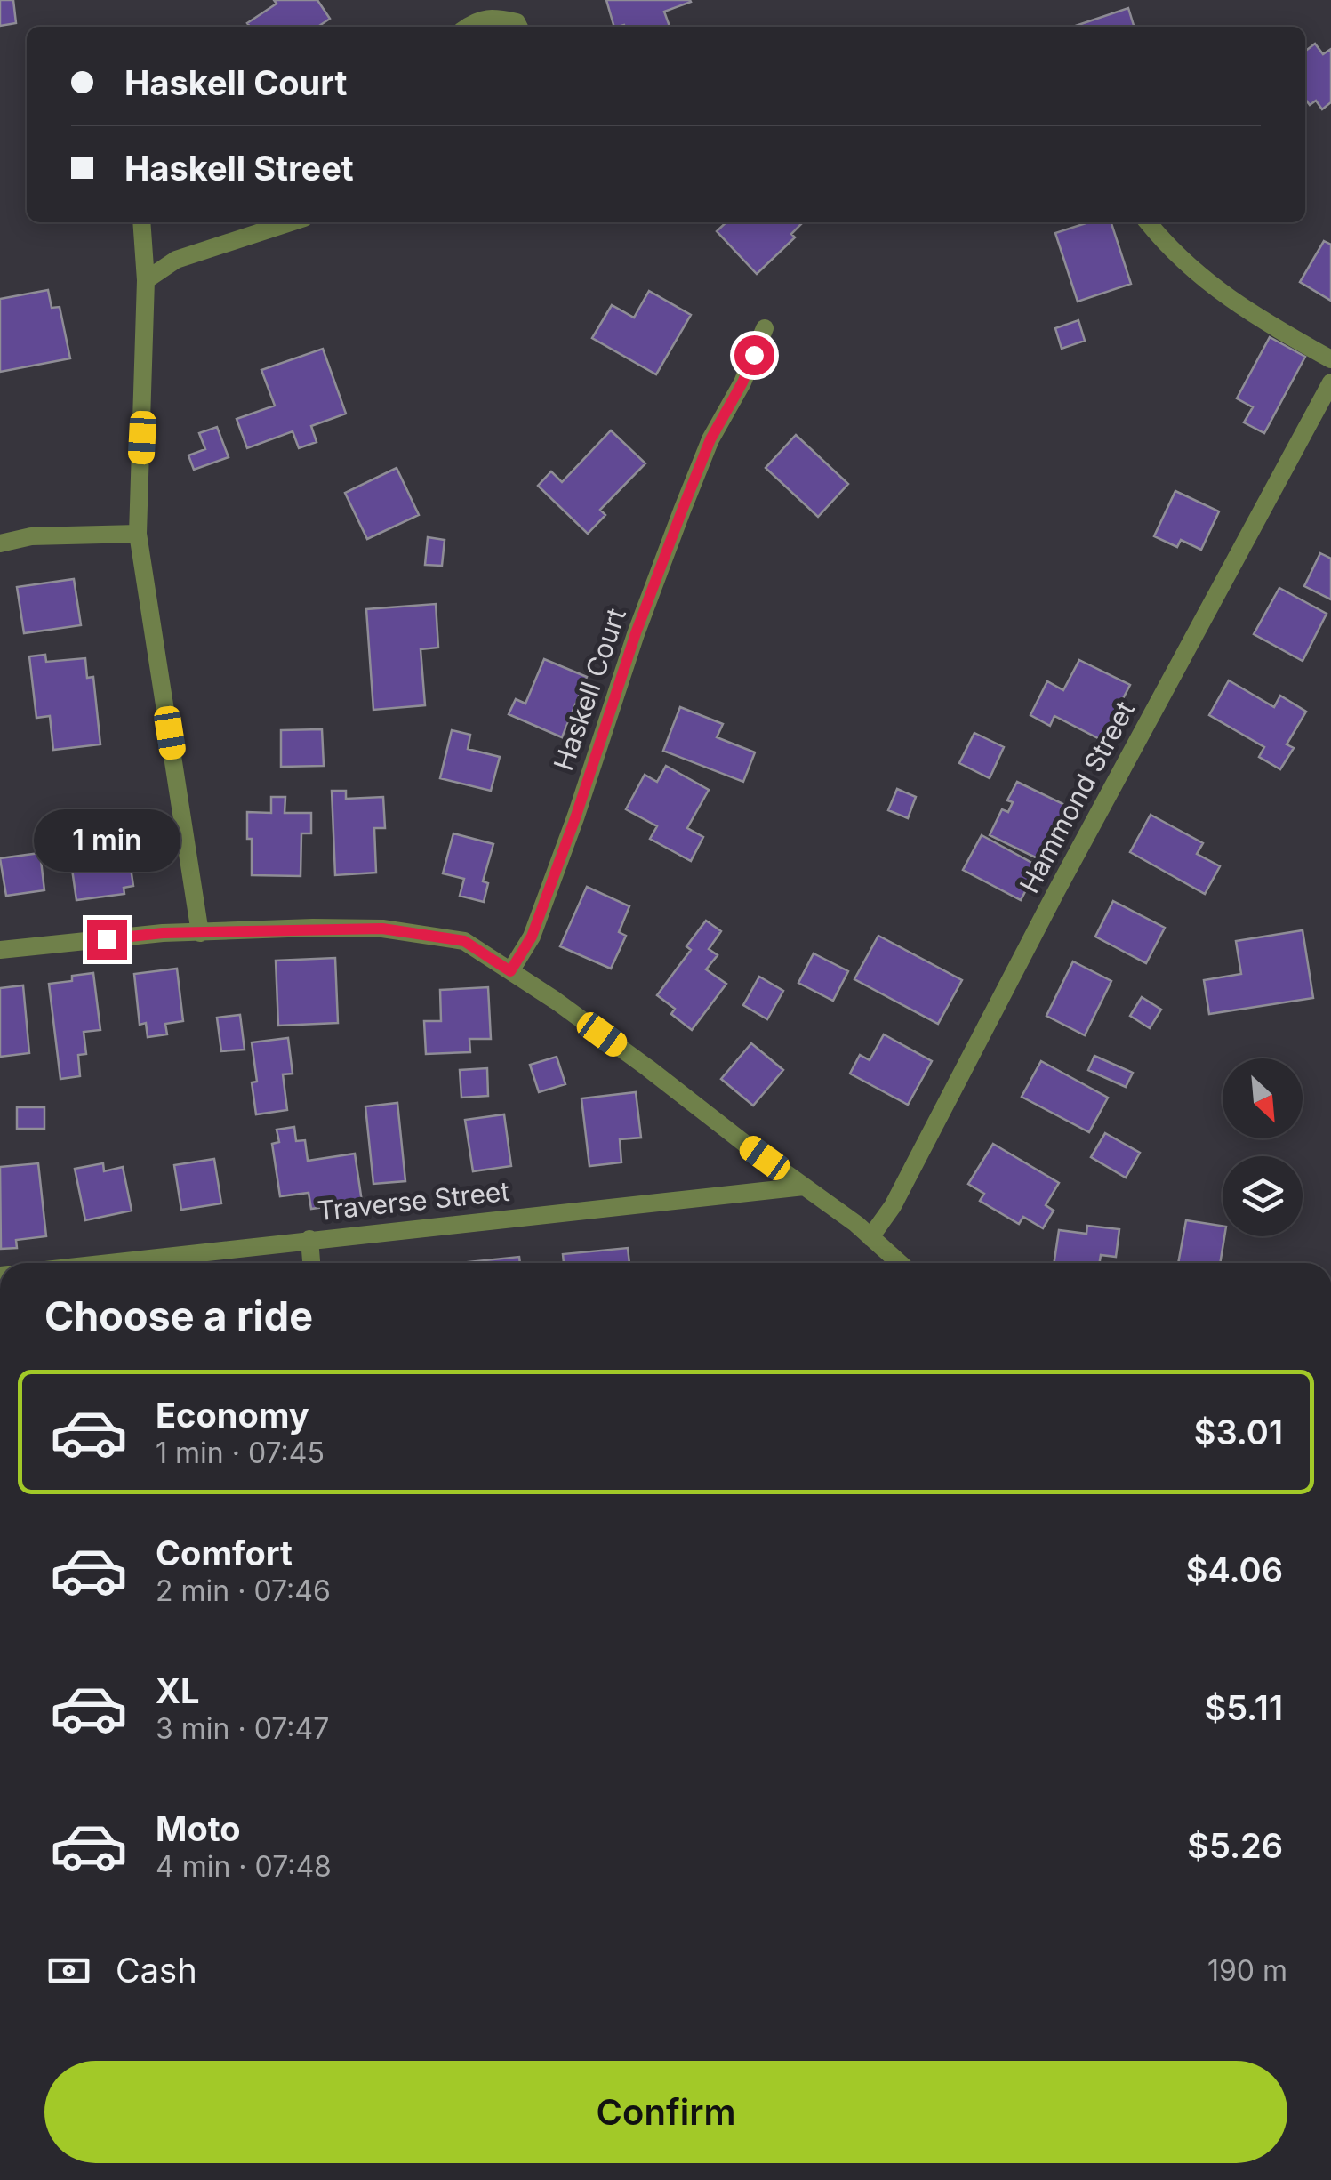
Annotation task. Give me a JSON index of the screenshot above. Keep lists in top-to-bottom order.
{
  "streets": {
    "street": ["Haskell Court", "Hammond Street", "Traverse Street"]
  },
  "north": "bottom right",
  "page": {
    "banner": ["Haskell Court", "Haskell Street"],
    "bubble": "1 min",
    "heading": "Choose a ride",
    "list": [
      {
        "name": "Economy",
        "note": "1 min · 07:45",
        "value": "$3.01"
      },
      {
        "name": "Comfort",
        "note": "2 min · 07:46",
        "value": "$4.06"
      },
      {
        "name": "XL",
        "note": "3 min · 07:47",
        "value": "$5.11"
      },
      {
        "name": "Moto",
        "note": "4 min · 07:48",
        "value": "$5.26"
      }
    ],
    "pay": ["Cash", "190 m"],
    "buttons": "Confirm"
  }
}
